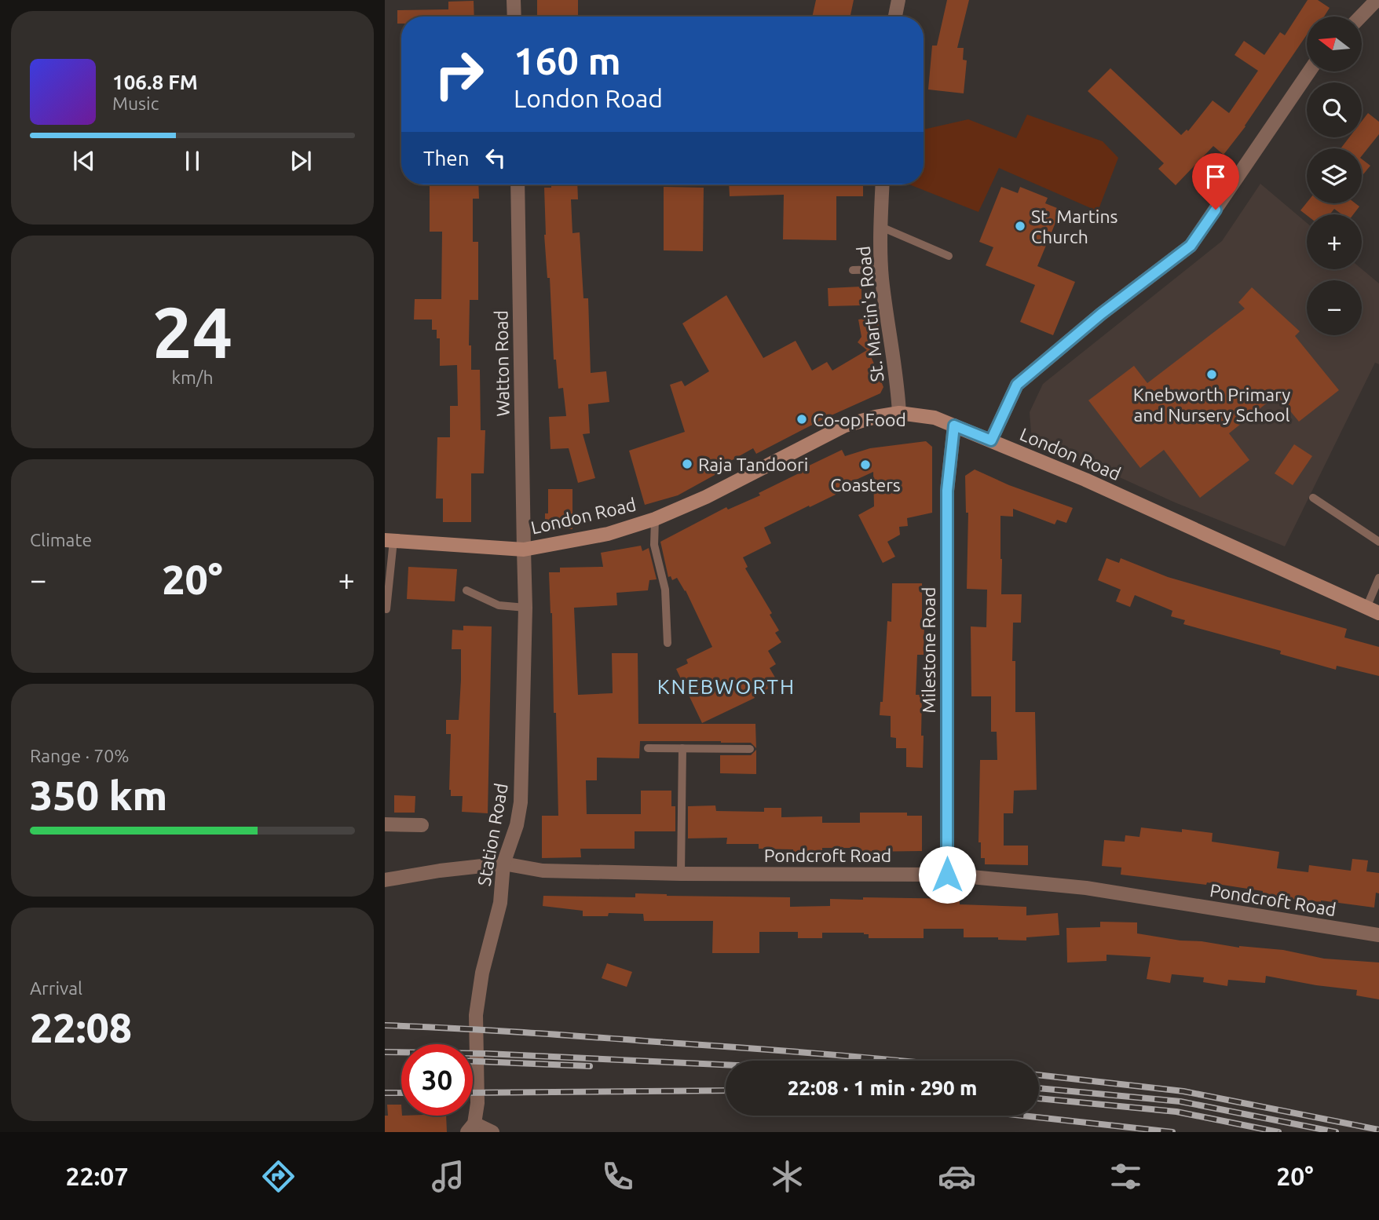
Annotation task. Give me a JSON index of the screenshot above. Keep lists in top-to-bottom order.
{
  "streets": {
    "main road": ["London Road"],
    "street": [
      "St. Martin's Road",
      "Watton Road",
      "Milestone Road",
      "Station Road",
      "Pondcroft Road"
    ]
  },
  "crossings": [
    ["St. Martin's Road", "London Road"],
    ["Watton Road", "London Road"],
    ["Watton Road", "Station Road"],
    ["London Road", "Milestone Road"],
    ["London Road", "Station Road"],
    ["Milestone Road", "Pondcroft Road"],
    ["Station Road", "Pondcroft Road"]
  ],
  "districts": ["KNEBWORTH"],
  "places": [
    "St. Martins Church",
    "Knebworth Primary and Nursery School",
    "Co-op Food",
    "Raja Tandoori",
    "Coasters"
  ],
  "north": "left",
  "page": {
    "map_buttons": ["+", "−"],
    "turn": ["160 m", "London Road"],
    "song": ["106.8 FM", "Music"],
    "then": "Then",
    "tile": [
      ["24", "km/h"],
      "Climate",
      ["Range · 70%", "350 km"],
      ["Arrival", "22:08"]
    ],
    "heat": ["−", "20°", "+"],
    "limit": "30",
    "trip": "22:08 · 1 min · 290 m",
    "tabs": ["22:07", "20°"]
  }
}
